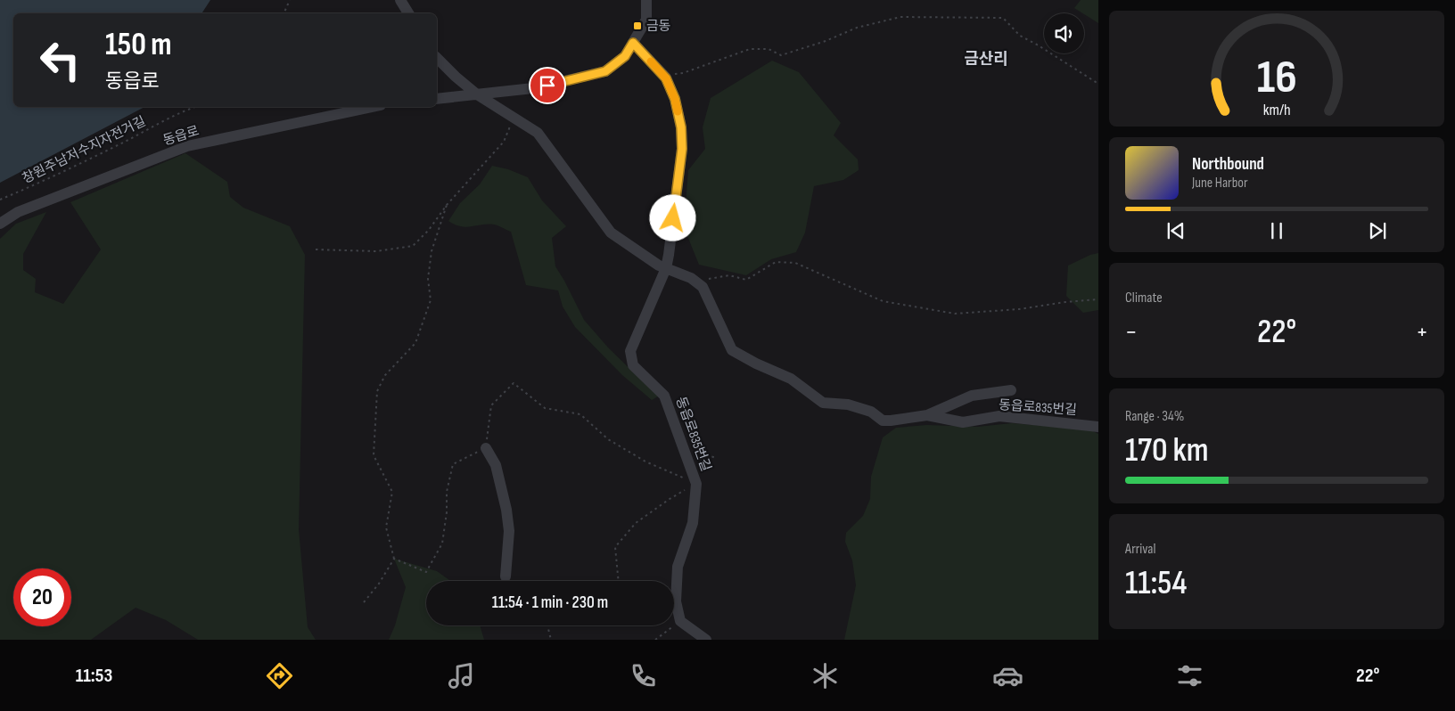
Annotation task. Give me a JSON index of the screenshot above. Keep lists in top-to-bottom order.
{
  "streets": {
    "street": ["동읍로", "동읍로835번길"],
    "path": ["창원주남저수지자전거길"]
  },
  "districts": ["금산리"],
  "places": {
    "transit": ["금동"]
  },
  "page": {
    "turn": ["150 m", "동읍로"],
    "song": ["Northbound", "June Harbor"],
    "tile": [
      "Climate",
      ["Range · 34%", "170 km"],
      ["Arrival", "11:54"]
    ],
    "heat": ["−", "22°", "+"],
    "limit": "20",
    "trip": "11:54 · 1 min · 230 m",
    "tabs": ["11:53", "22°"],
    "gauge": ["16", "km/h"]
  }
}
